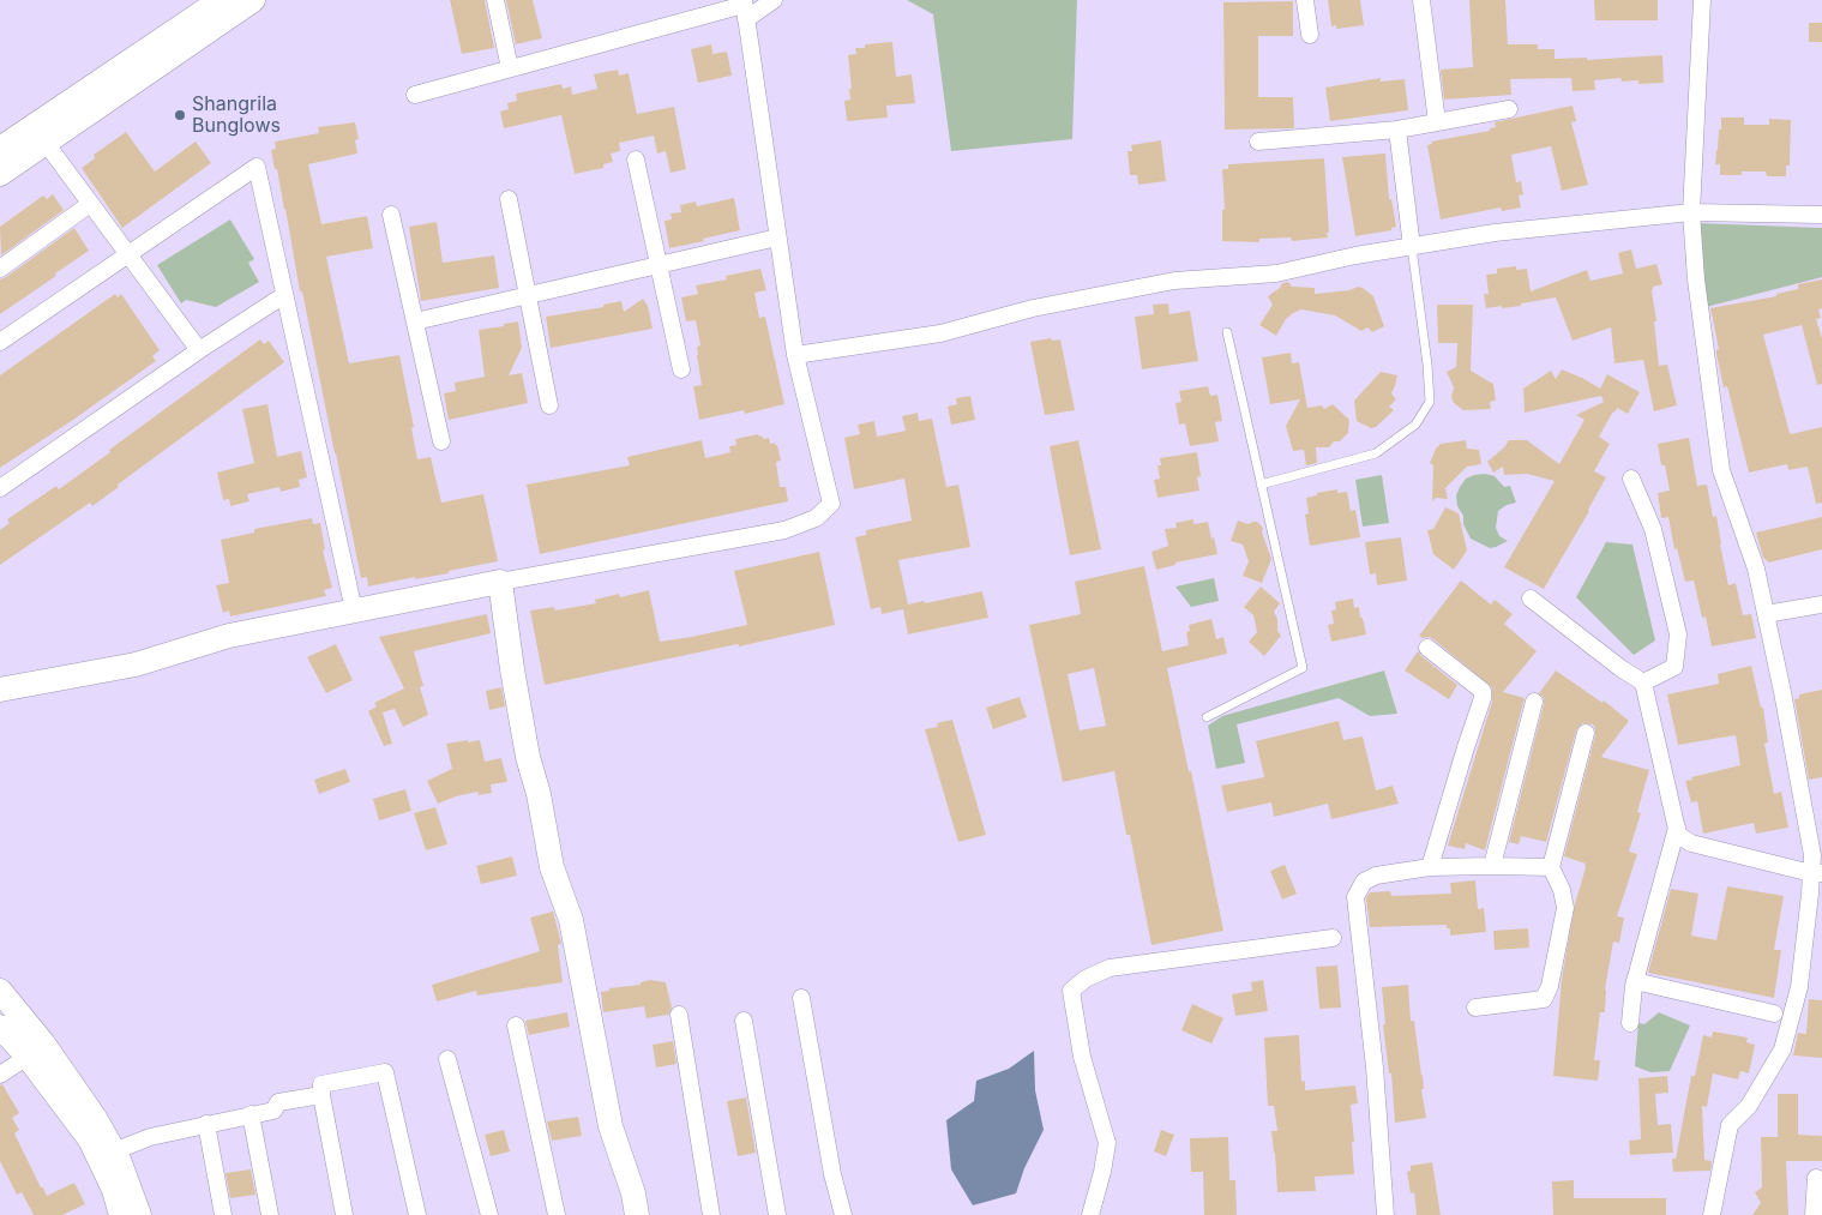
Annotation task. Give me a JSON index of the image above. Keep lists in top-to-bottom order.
{
  "places": ["Shangrila Bunglows"]
}
